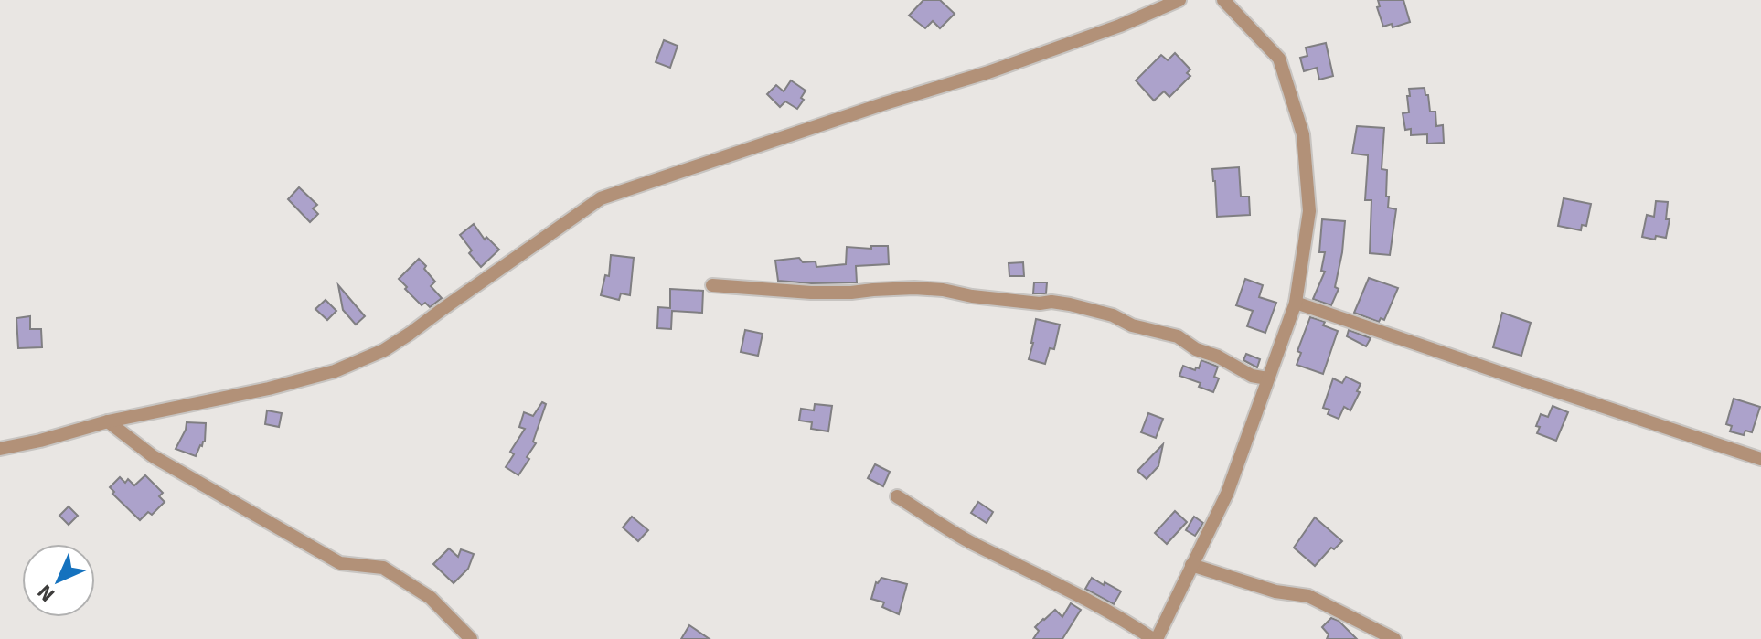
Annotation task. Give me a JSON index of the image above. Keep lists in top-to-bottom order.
{
  "north": "bottom left"
}
